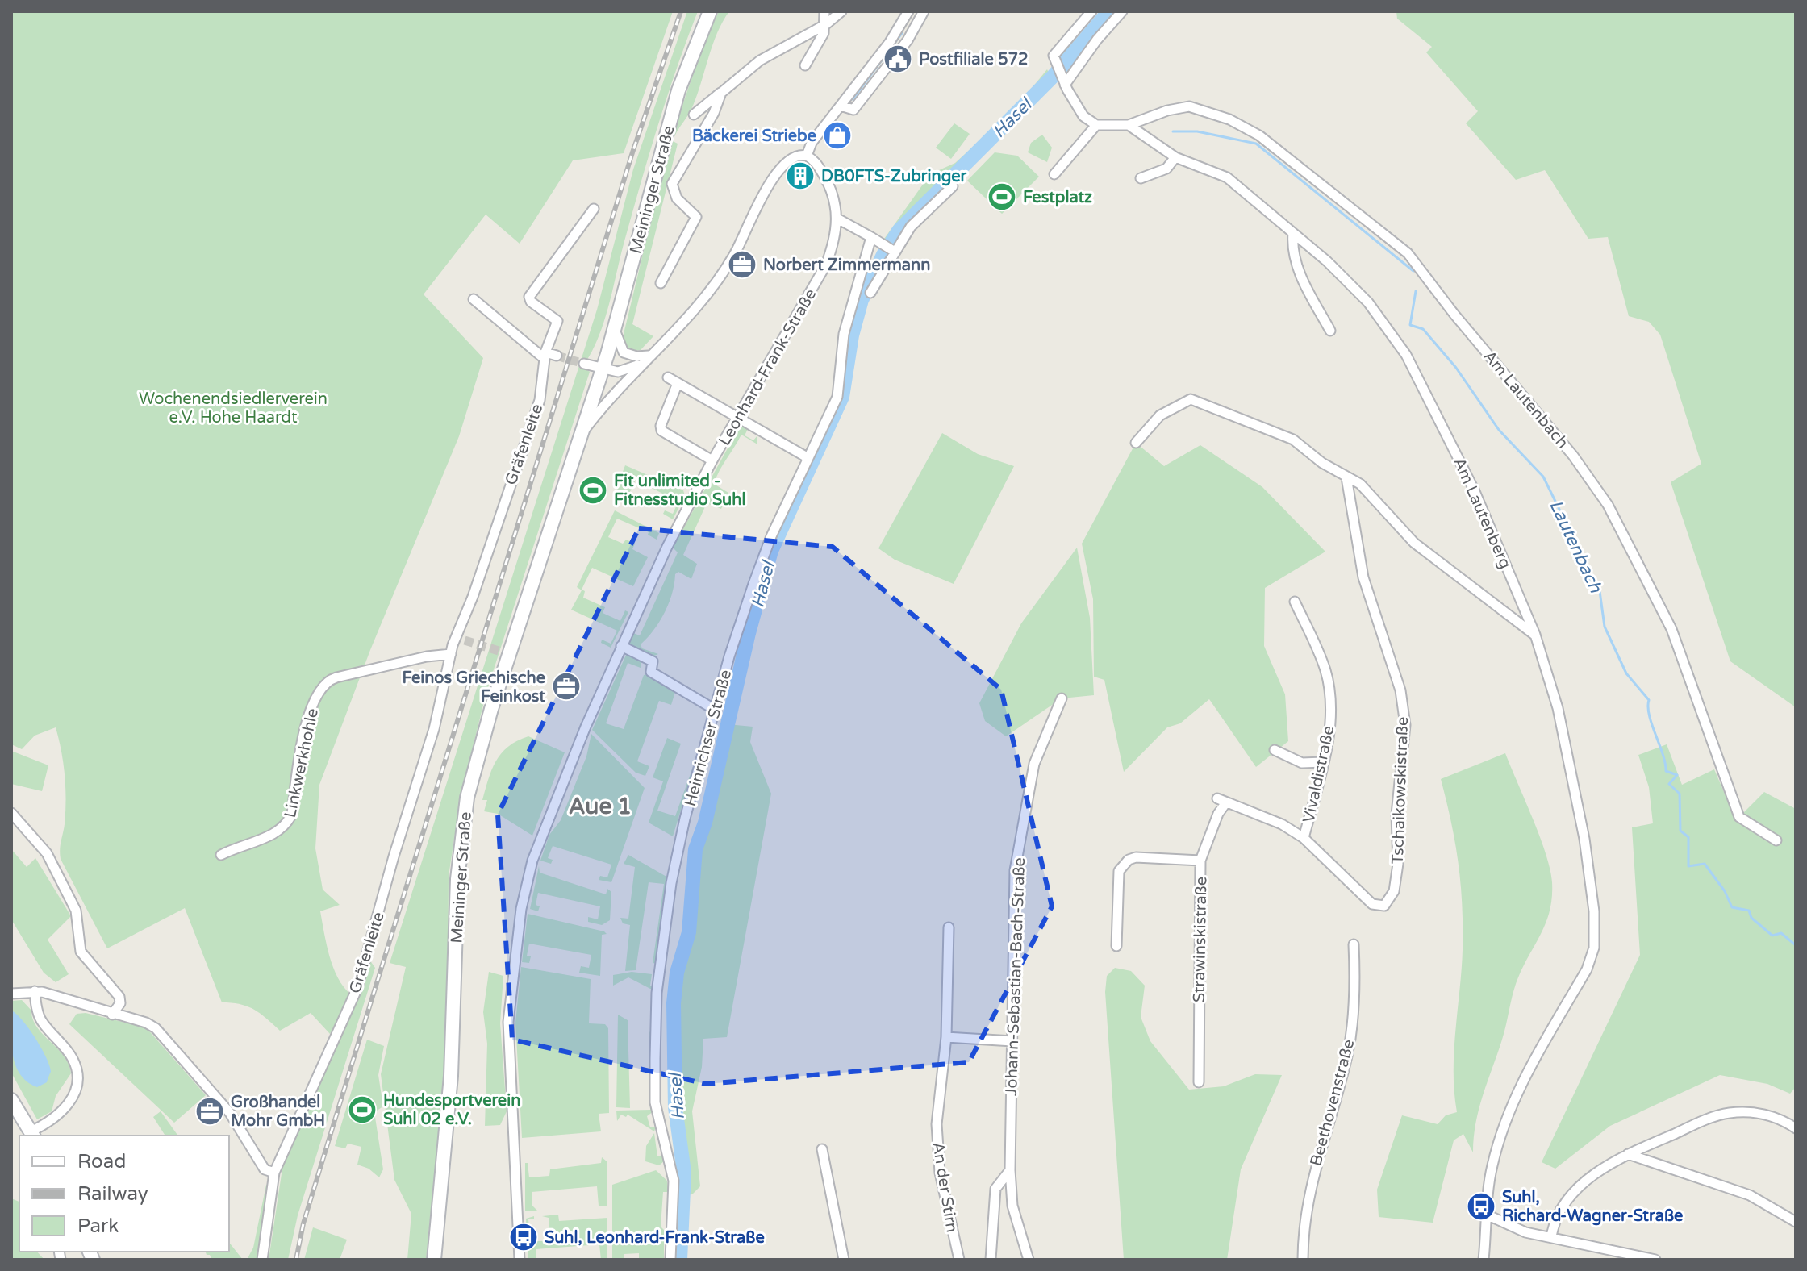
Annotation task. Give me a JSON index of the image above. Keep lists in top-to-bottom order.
{
  "streets": {
    "main road": ["Meininger Straße"],
    "street": [
      "Leonhard-Frank-Straße",
      "Am Lautenbach",
      "Gräfenleite",
      "Am Lautenberg",
      "Heinrichser Straße",
      "Linkwerkhohle",
      "Vivaldistraße",
      "Tschaikowskistraße",
      "Strawinskistraße",
      "Johann-Sebastian-Bach-Straße",
      "Beethovenstraße",
      "An der Stirn"
    ]
  },
  "crossings": [
    ["Meininger Straße", "Leonhard-Frank-Straße"],
    ["Am Lautenbach", "Am Lautenberg"],
    ["Gräfenleite", "Linkwerkhohle"],
    ["Vivaldistraße", "Tschaikowskistraße"],
    ["Tschaikowskistraße", "Strawinskistraße"]
  ],
  "districts": ["Aue 1"],
  "water": ["Hasel", "Lautenbach"],
  "parks": ["Wochenendsiedlerverein e.V. Hohe Haardt"],
  "places": {
    "public building": ["Postfiliale 572"],
    "shop": ["Bäckerei Striebe"],
    "building": ["DB0FTS-Zubringer"],
    "sports": ["Festplatz", "Fit unlimited - Fitnesstudio Suhl", "Hundesportverein Suhl 02 e.V."],
    "office": ["Norbert Zimmermann", "Feinos Griechische Feinkost", "Großhandel Mohr GmbH"],
    "bus stop": ["Suhl, Richard-Wagner-Straße", "Suhl, Leonhard-Frank-Straße"]
  },
  "legend": ["Road", "Railway", "Park"]
}
